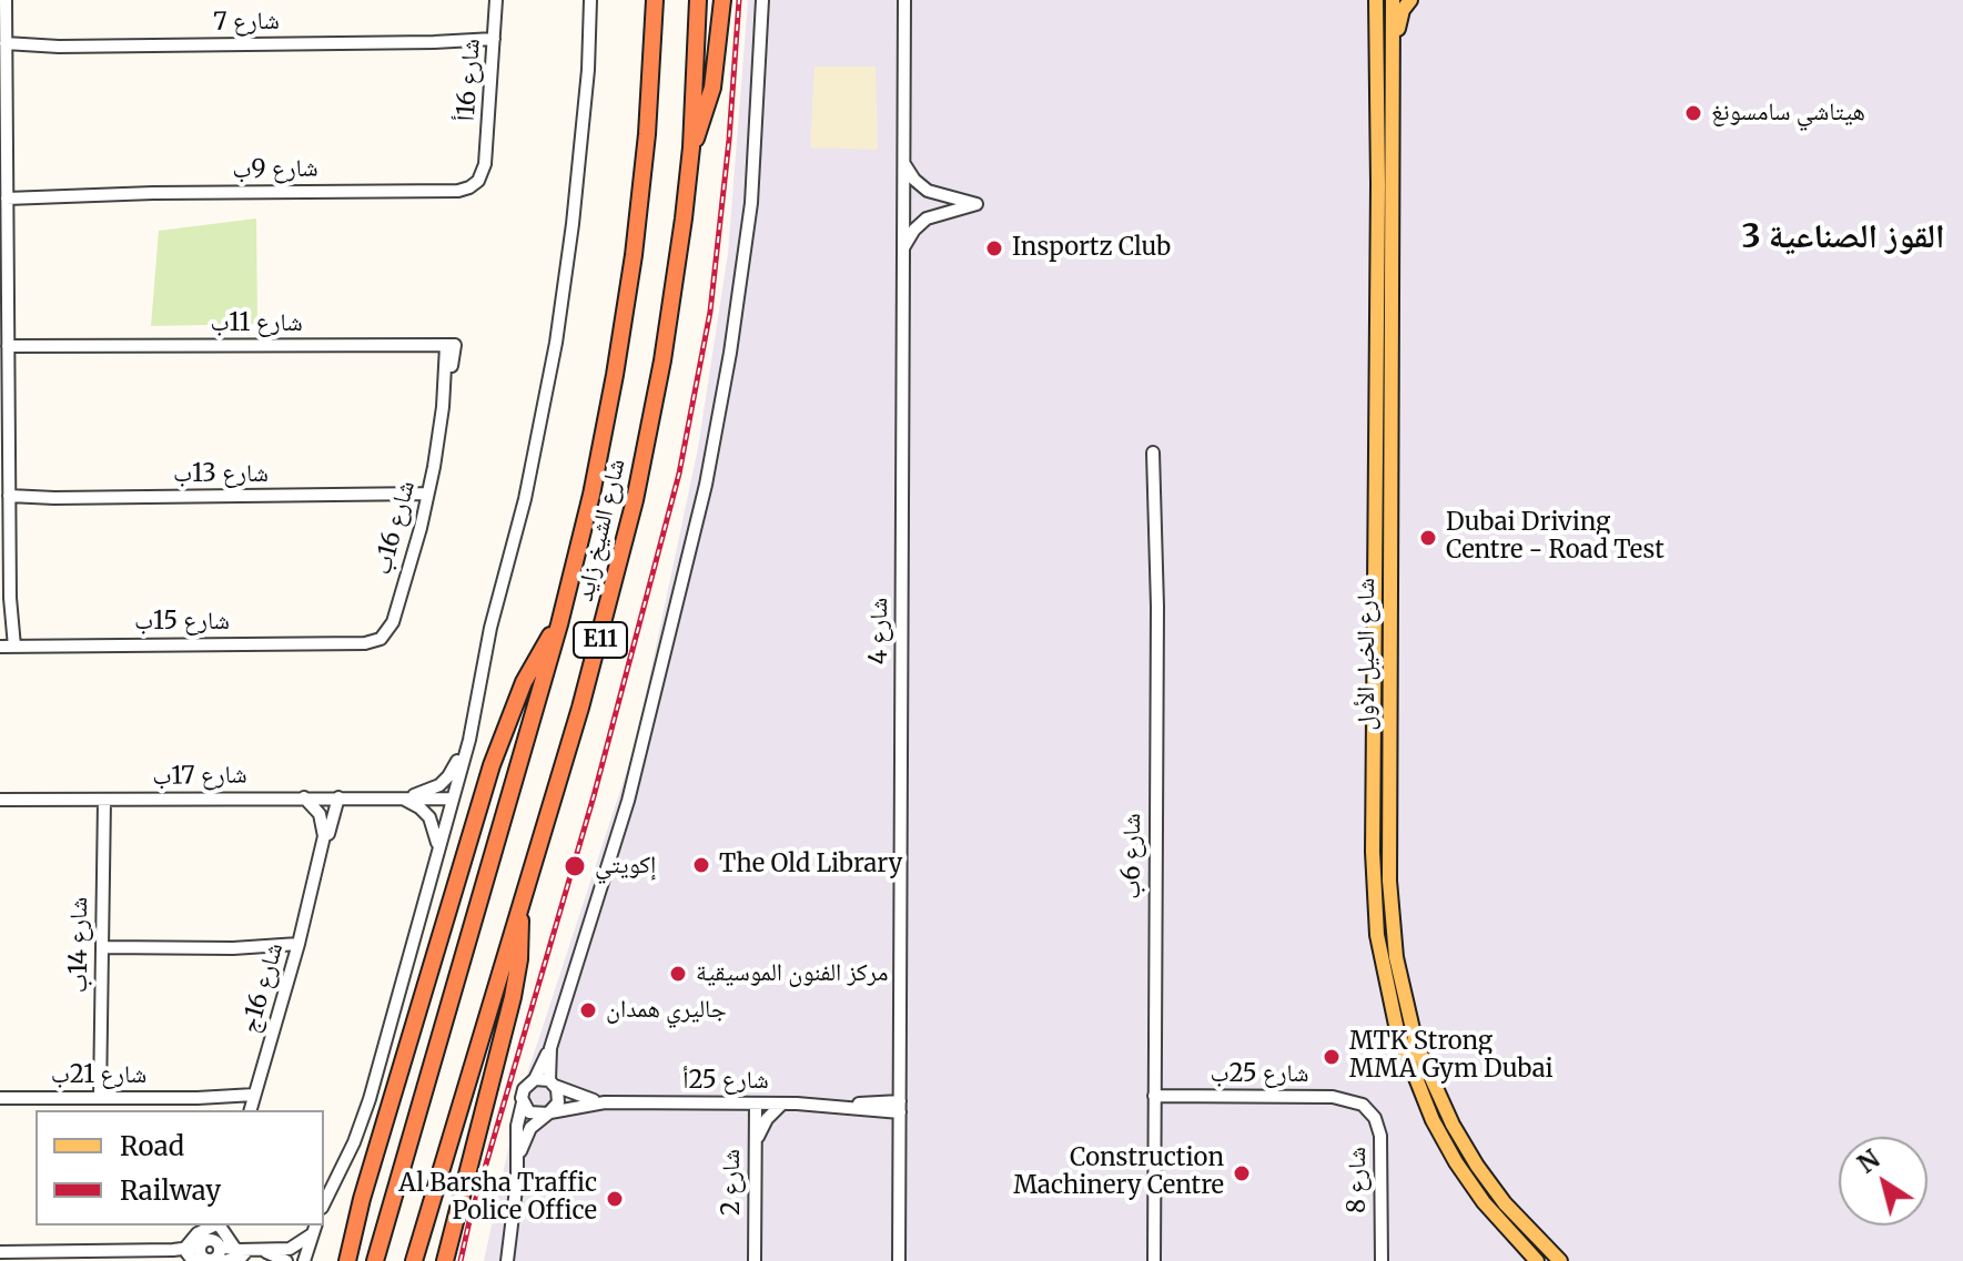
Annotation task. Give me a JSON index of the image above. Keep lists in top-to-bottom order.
{
  "streets": {
    "highway": ["شارع الشيخ زايد", "E11"],
    "main road": ["شارع الخيل الأول"],
    "street": [
      "شارع 7",
      "شارع 16أ",
      "شارع 9ب",
      "شارع 11ب",
      "شارع 13ب",
      "شارع 16ب",
      "شارع 15ب",
      "شارع 4",
      "شارع 17ب",
      "شارع 6ب",
      "شارع 14ب",
      "شارع 16ج",
      "شارع 25ب",
      "شارع 21ب",
      "شارع 25أ",
      "شارع 8",
      "شارع 2"
    ]
  },
  "crossings": [
    ["شارع 7", "شارع 16أ"],
    ["شارع 16أ", "شارع 9ب"],
    ["شارع 11ب", "شارع 16ب"],
    ["شارع 13ب", "شارع 16ب"],
    ["شارع 16ب", "شارع 15ب"],
    ["شارع 4", "شارع 25أ"],
    ["شارع 17ب", "شارع 14ب"],
    ["شارع 17ب", "شارع 16ج"],
    ["شارع 6ب", "شارع 25ب"],
    ["شارع 14ب", "شارع 21ب"],
    ["شارع 16ج", "شارع 21ب"],
    ["شارع 25ب", "شارع 8"],
    ["شارع 25أ", "شارع 2"]
  ],
  "districts": ["القوز الصناعية 3"],
  "places": [
    "هيتاشي سامسونغ",
    "Insportz Club",
    "Dubai Driving Centre - Road Test",
    "The Old Library",
    "إكويتي",
    "مركز الفنون الموسيقية",
    "جاليري همدان",
    "MTK Strong MMA Gym Dubai",
    "Construction Machinery Centre",
    "Al Barsha Traffic Police Office"
  ],
  "legend": ["Road", "Railway"],
  "north": "top left"
}
